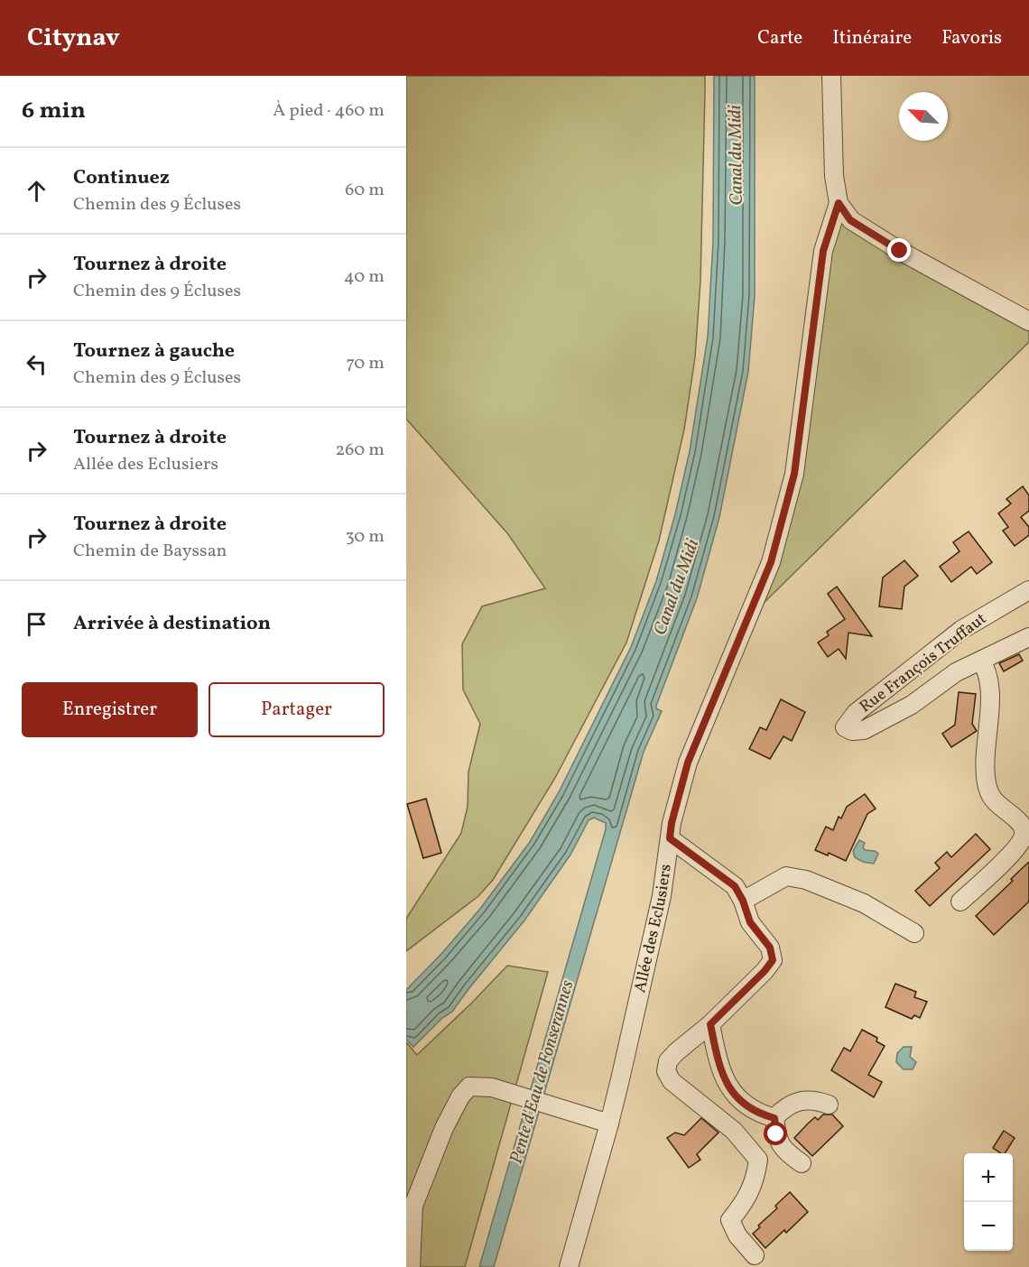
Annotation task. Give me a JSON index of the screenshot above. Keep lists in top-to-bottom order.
{
  "streets": {
    "street": ["Rue François Truffaut", "Allée des Eclusiers"]
  },
  "water": ["Canal du Midi", "Pente d'Eau de Fonserannes"],
  "north": "top left",
  "page": {
    "header": "Citynav",
    "nav": ["Carte", "Itinéraire", "Favoris"],
    "heading": ["6 min", "À pied · 460 m"],
    "list": [
      ["Continuez", "Chemin des 9 Écluses", "60 m"],
      ["Tournez à droite", "Chemin des 9 Écluses", "40 m"],
      ["Tournez à gauche", "Chemin des 9 Écluses", "70 m"],
      ["Tournez à droite", "Allée des Eclusiers", "260 m"],
      ["Tournez à droite", "Chemin de Bayssan", "30 m"],
      "Arrivée à destination"
    ],
    "buttons": ["Enregistrer", "Partager"],
    "map_buttons": ["+", "−"]
  }
}
